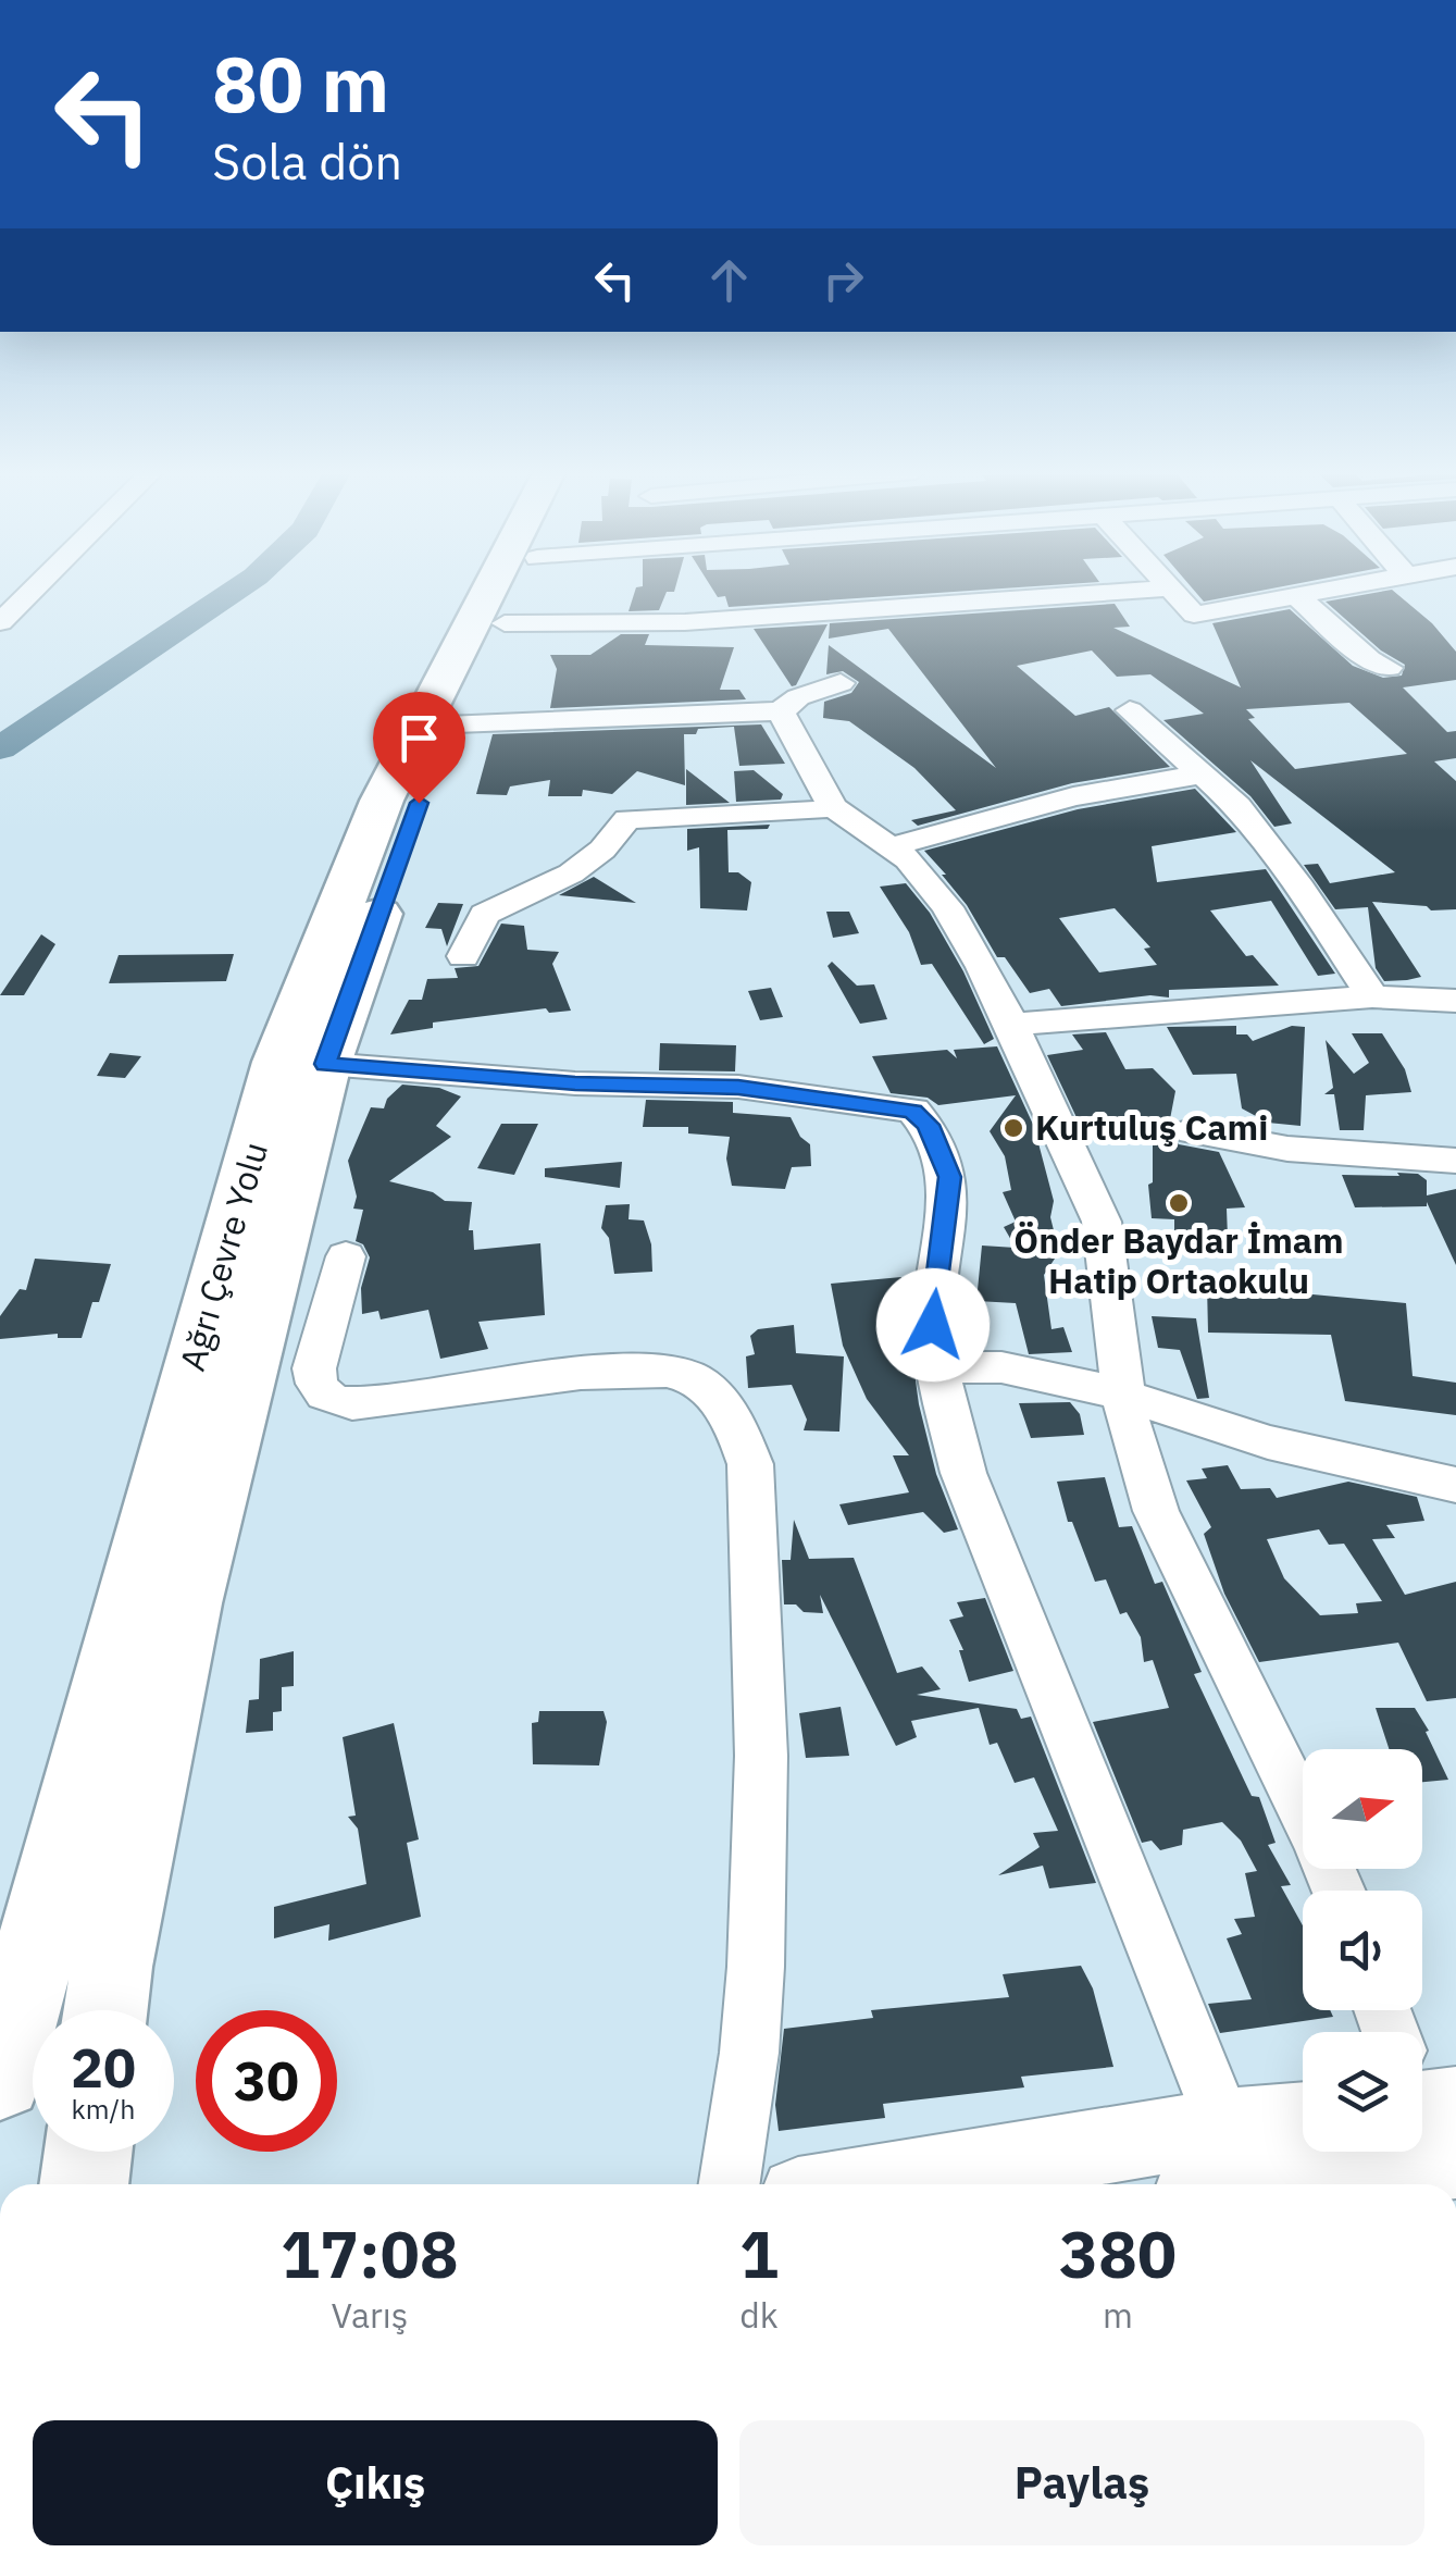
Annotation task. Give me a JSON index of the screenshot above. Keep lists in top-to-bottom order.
{
  "streets": {
    "highway": ["Ağrı Çevre Yolu"]
  },
  "places": ["Kurtuluş Cami", "Önder Baydar İmam Hatip Ortaokulu"],
  "north": "right",
  "page": {
    "turn": ["80 m", "Sola dön"],
    "speed": "20 km/h",
    "limit": "30",
    "eta": [
      "17:08",
      "Varış",
      "1",
      "dk",
      "380",
      "m"
    ],
    "buttons": ["Çıkış", "Paylaş"]
  }
}
